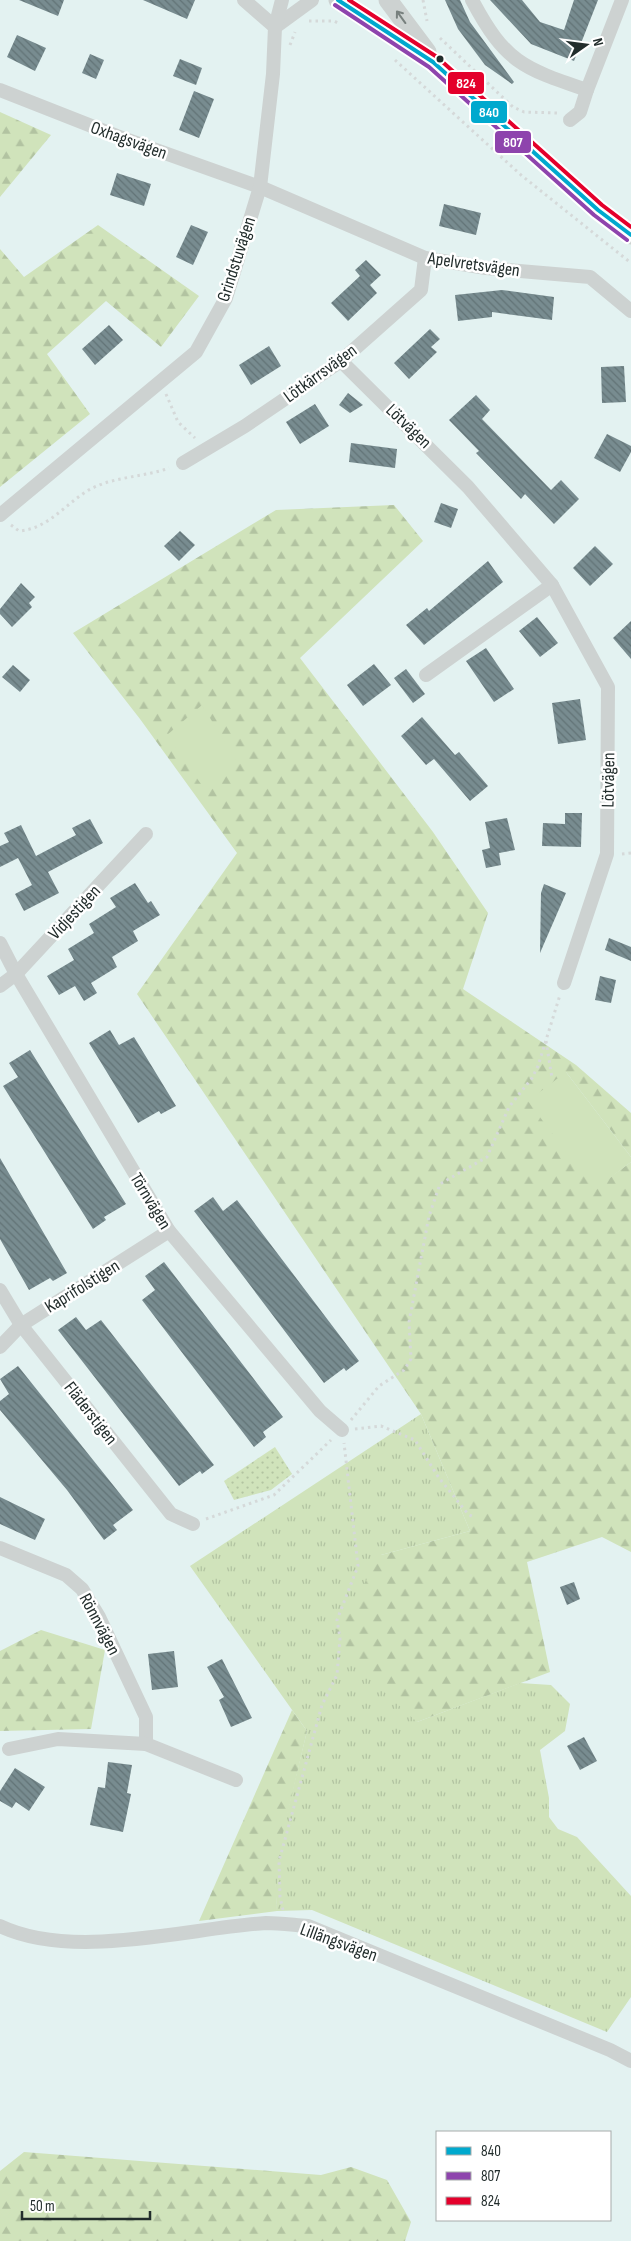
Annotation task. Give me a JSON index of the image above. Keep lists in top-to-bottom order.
{
  "streets": {
    "street": [
      "Oxhagsvägen",
      "Grindstuvägen",
      "Apelvretsvägen",
      "Lötkärrsvägen",
      "Lötvägen",
      "Vidjestigen",
      "Törnvägen",
      "Kaprifolstigen",
      "Fläderstigen",
      "Rönnvägen",
      "Lillängsvägen"
    ]
  },
  "crossings": [
    ["Oxhagsvägen", "Grindstuvägen"],
    ["Oxhagsvägen", "Apelvretsvägen"],
    ["Grindstuvägen", "Apelvretsvägen"],
    ["Apelvretsvägen", "Lötkärrsvägen"],
    ["Lötkärrsvägen", "Lötvägen"],
    ["Vidjestigen", "Törnvägen"],
    ["Törnvägen", "Kaprifolstigen"],
    ["Kaprifolstigen", "Fläderstigen"]
  ],
  "lines": ["transit line 840", "transit line 824", "transit line 807"],
  "legend": ["840", "807", "824"],
  "scale_bar": "50 m",
  "north": "right"
}
